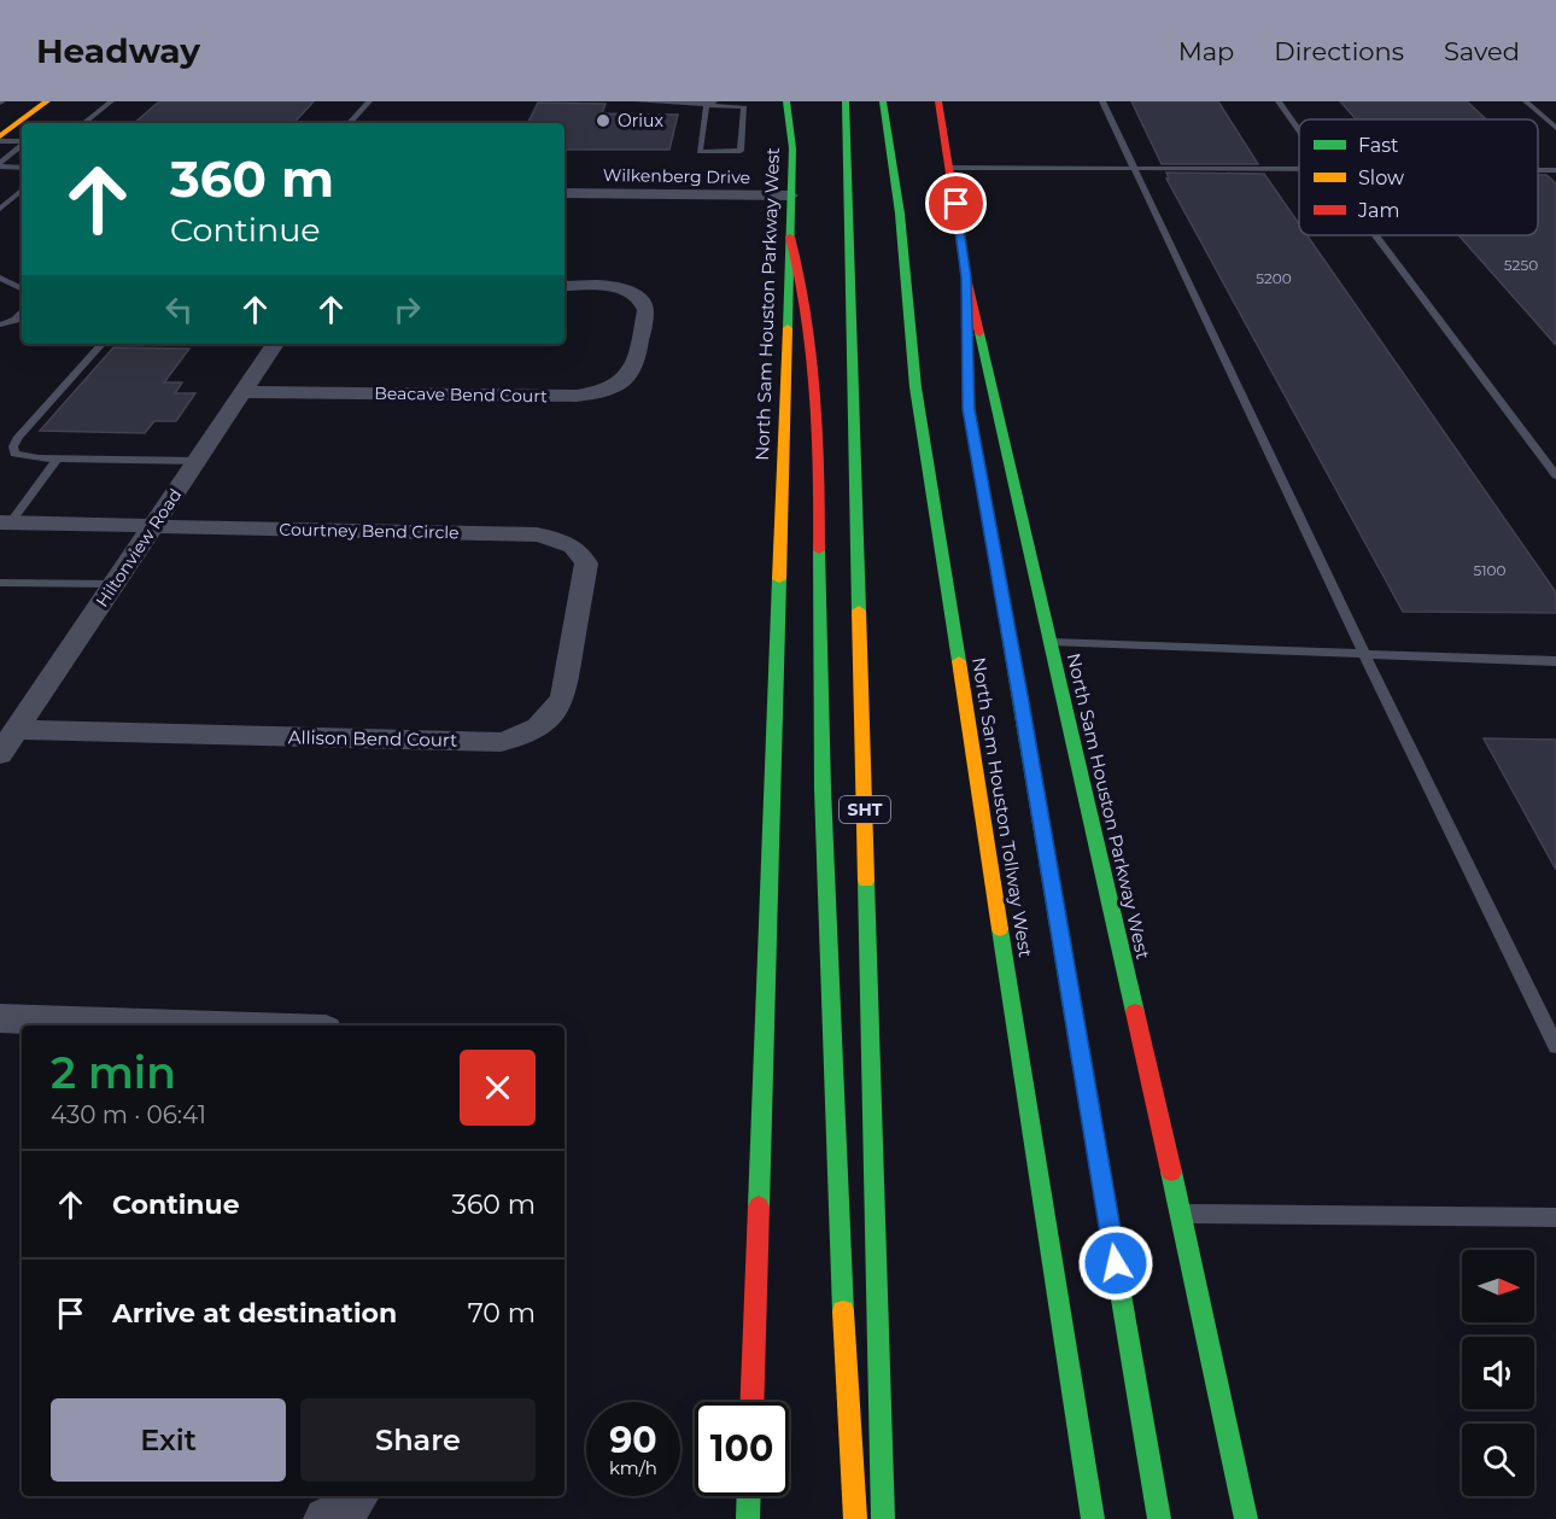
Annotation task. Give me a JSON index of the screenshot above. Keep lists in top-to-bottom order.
{
  "streets": {
    "main road": ["North Sam Houston Parkway West", "North Sam Houston Tollway West", "SHT"],
    "street": [
      "Wilkenberg Drive",
      "Beacave Bend Court",
      "Courtney Bend Circle",
      "Hiltonview Road",
      "Allison Bend Court"
    ]
  },
  "crossings": [
    ["Wilkenberg Drive", "North Sam Houston Parkway West"],
    ["Beacave Bend Court", "Hiltonview Road"],
    ["Courtney Bend Circle", "Hiltonview Road"],
    ["Courtney Bend Circle", "Allison Bend Court"],
    ["Hiltonview Road", "Allison Bend Court"]
  ],
  "places": ["Oriux"],
  "house_numbers": ["5250", "5200", "5100"],
  "legend": ["Fast", "Slow", "Jam"],
  "north": "right",
  "page": {
    "header": "Headway",
    "nav": ["Map", "Directions", "Saved"],
    "turn": ["360 m", "Continue"],
    "heading": ["2 min", "430 m · 06:41"],
    "list": [
      {
        "name": "Continue",
        "value": "360 m"
      },
      {
        "name": "Arrive at destination",
        "value": "70 m"
      }
    ],
    "buttons": ["Exit", "Share"],
    "speed": "90 km/h",
    "limit": "100"
  }
}
